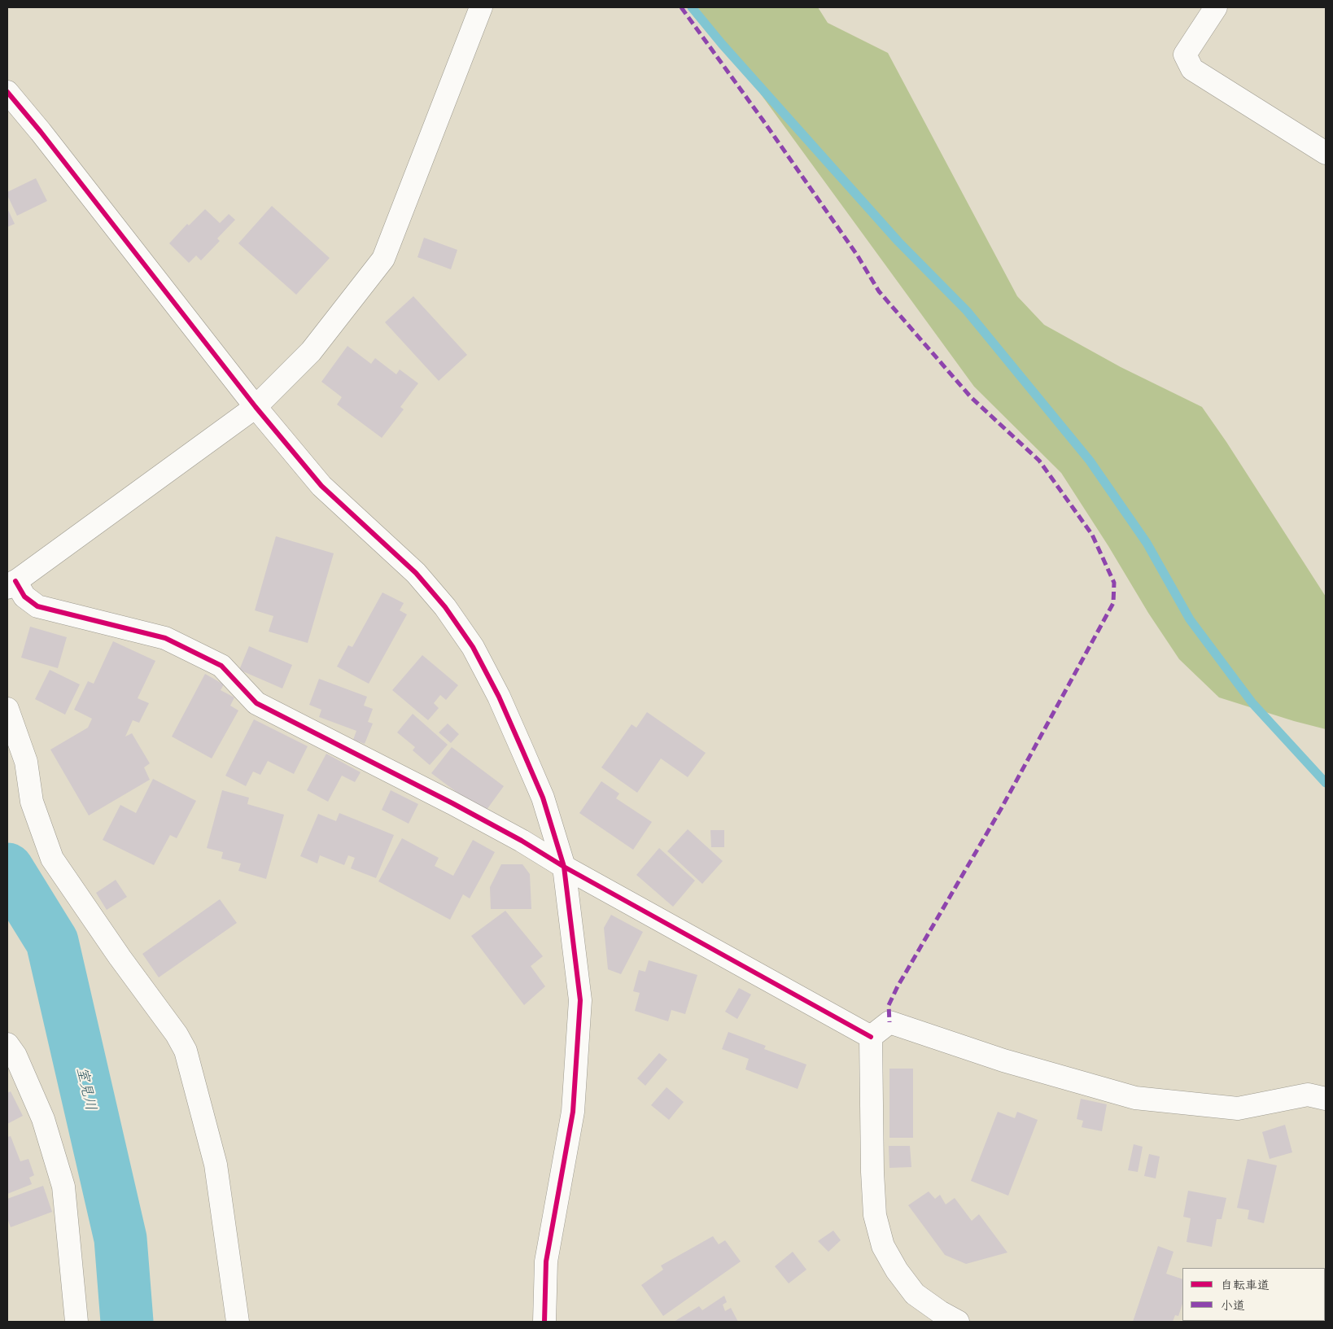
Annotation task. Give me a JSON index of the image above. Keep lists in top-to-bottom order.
{
  "water": ["室見川"],
  "legend": ["自転車道", "小道"]
}
